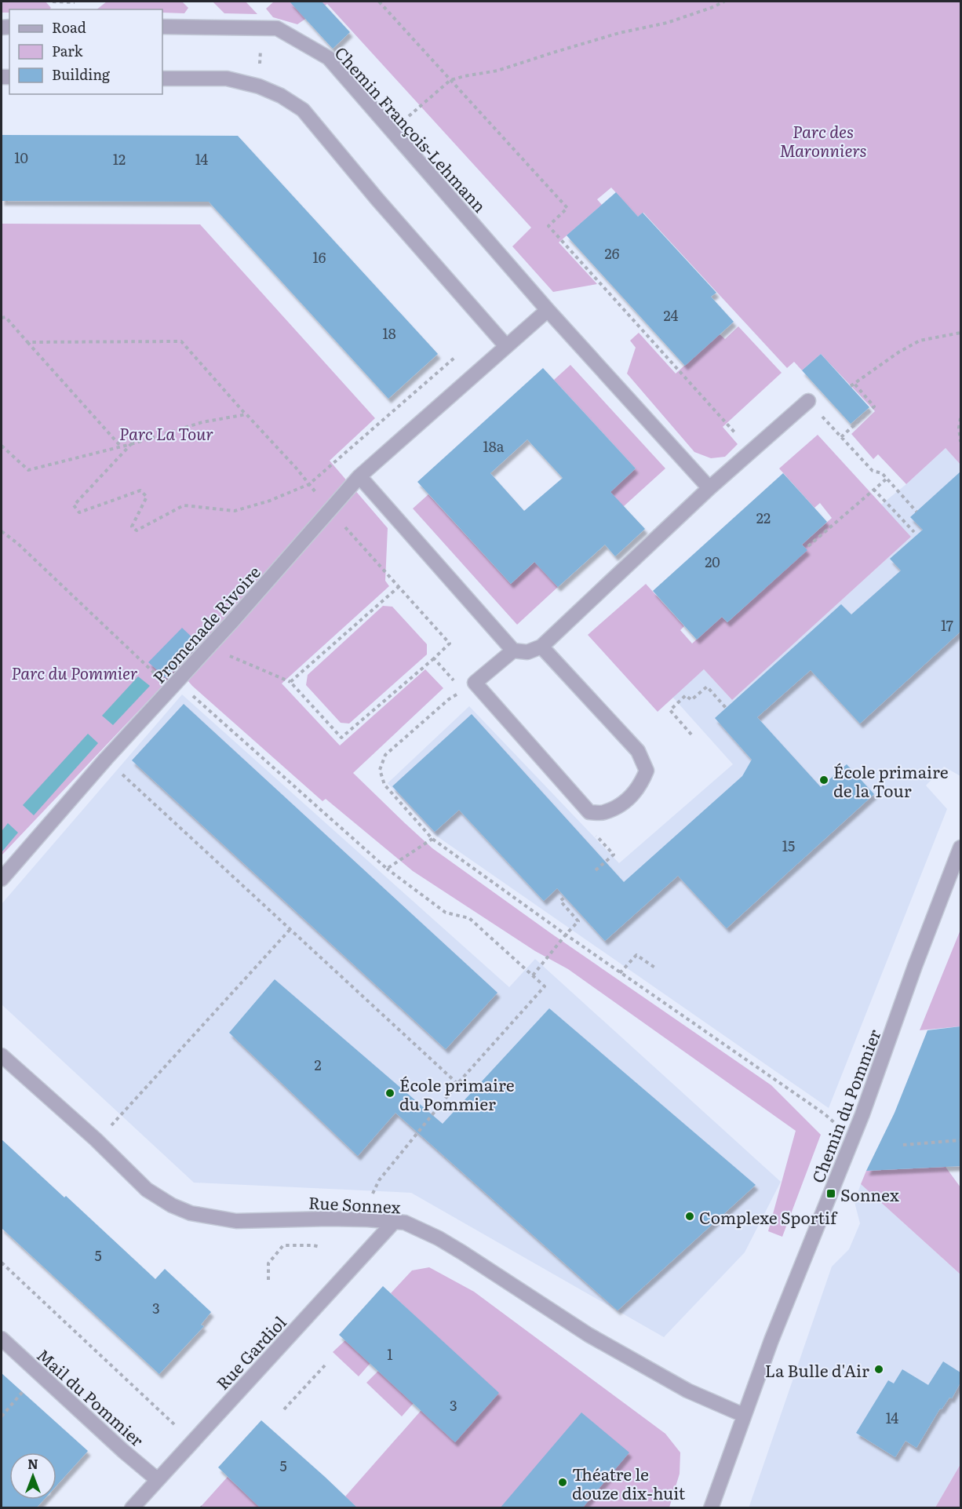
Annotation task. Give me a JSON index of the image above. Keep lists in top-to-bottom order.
{
  "streets": {
    "street": [
      "Chemin François-Lehmann",
      "Promenade Rivoire",
      "Chemin du Pommier",
      "Rue Sonnex",
      "Rue Gardiol",
      "Mail du Pommier"
    ]
  },
  "crossings": [
    ["Chemin du Pommier", "Rue Sonnex"],
    ["Rue Sonnex", "Rue Gardiol"],
    ["Rue Gardiol", "Mail du Pommier"]
  ],
  "parks": ["Parc des Maronniers", "Parc La Tour", "Parc du Pommier"],
  "places": {
    "other": [
      "École primaire de la Tour",
      "École primaire du Pommier",
      "Complexe Sportif",
      "La Bulle d'Air",
      "Théatre le douze dix-huit"
    ],
    "transit": ["Sonnex"]
  },
  "house_numbers": [
    "10",
    "12",
    "14",
    "26",
    "16",
    "24",
    "18",
    "18a",
    "22",
    "20",
    "17",
    "15",
    "2",
    "5",
    "3",
    "1",
    "3",
    "14",
    "5"
  ],
  "legend": ["Road", "Park", "Building"],
  "north": "top"
}
